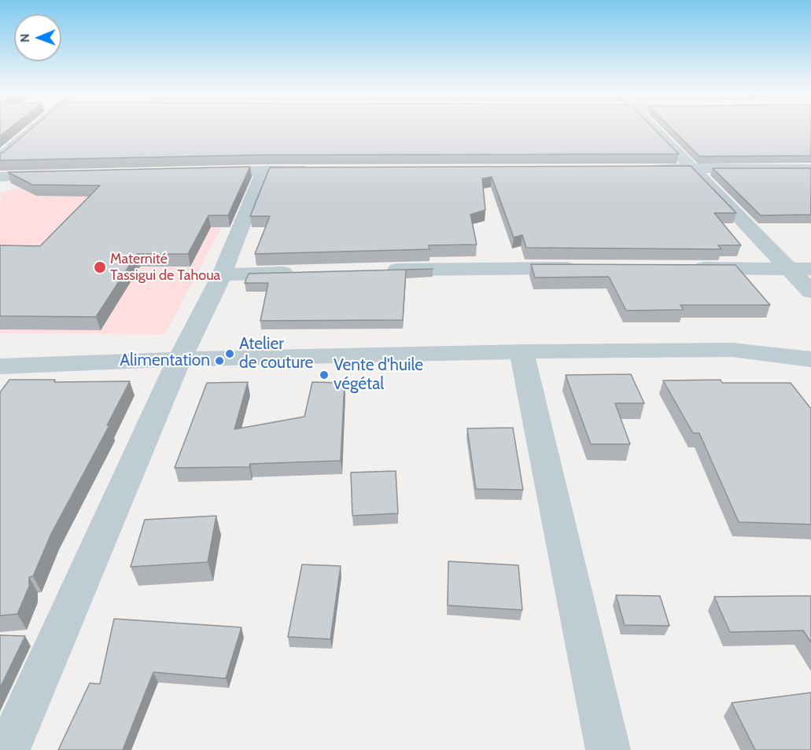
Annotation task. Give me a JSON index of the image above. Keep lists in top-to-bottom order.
{
  "places": [
    "Maternité Tassigui de Tahoua",
    "Atelier de couture",
    "Alimentation",
    "Vente d'huile végétal"
  ],
  "north": "left"
}
